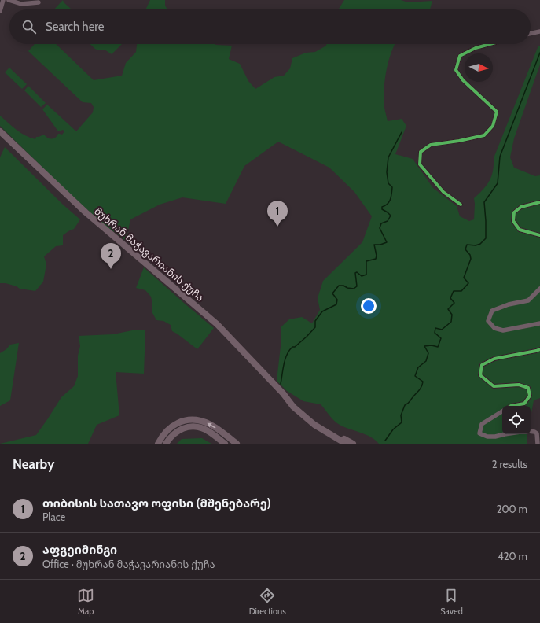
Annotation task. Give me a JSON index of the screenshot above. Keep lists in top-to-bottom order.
{
  "streets": {
    "main road": ["მუხრან მაჭავარიანის ქუჩა"]
  },
  "north": "right",
  "page": {
    "search": "Search here",
    "pins": ["1", "2"],
    "heading": ["Nearby", "2 results"],
    "list": [
      {
        "mark": "1",
        "name": "თიბისის სათავო ოფისი (მშენებარე)",
        "note": "Place",
        "value": "200 m"
      },
      {
        "mark": "2",
        "name": "აფგეიმინგი",
        "note": "Office · მუხრან მაჭავარიანის ქუჩა",
        "value": "420 m"
      }
    ],
    "nav": ["Map", "Directions", "Saved"]
  }
}
